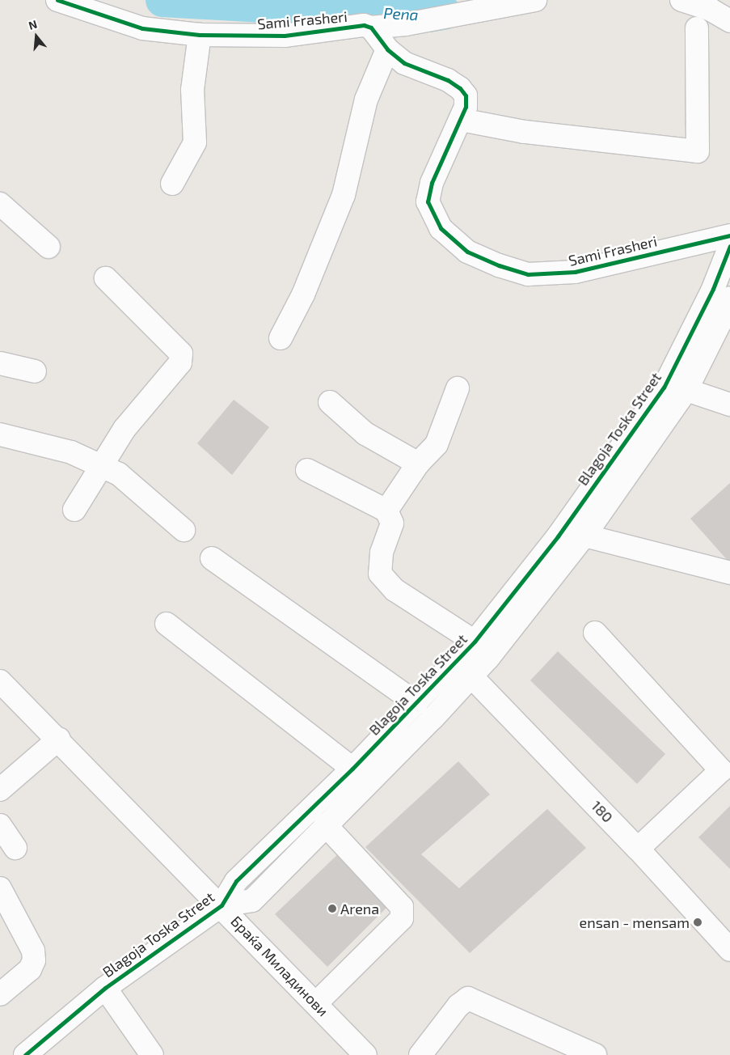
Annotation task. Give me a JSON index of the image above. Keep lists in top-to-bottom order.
{
  "streets": {
    "street": [
      "Sami Frasheri",
      "Blagoja Toska Street",
      "180",
      "Браќа Миладинови"
    ]
  },
  "crossings": [
    ["Blagoja Toska Street", "180"],
    ["Blagoja Toska Street", "Браќа Миладинови"]
  ],
  "water": ["Pena"],
  "places": ["Arena", "ensan - mensam"],
  "north": "top"
}
